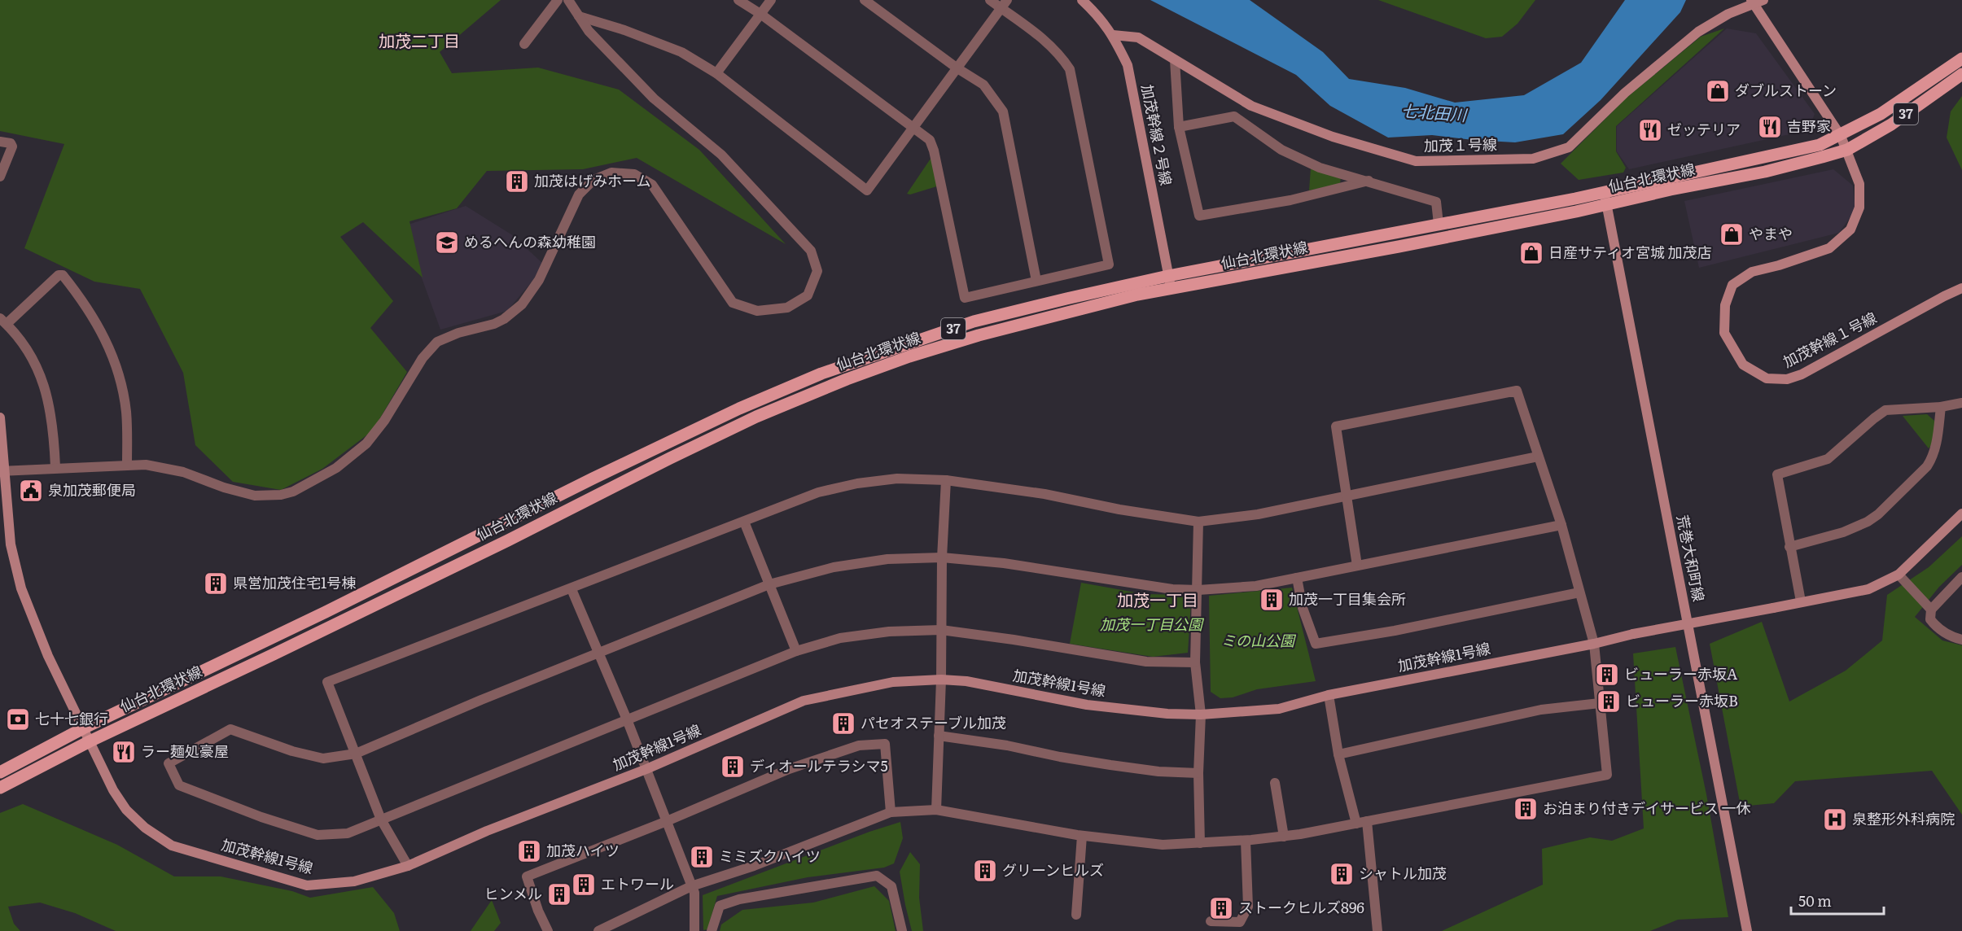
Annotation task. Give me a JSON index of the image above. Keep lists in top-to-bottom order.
{
  "streets": {
    "main road": ["37", "仙台北環状線"],
    "street": [
      "加茂幹線２号線",
      "加茂１号線",
      "加茂幹線１号線",
      "荒巻大和町線",
      "加茂幹線1号線"
    ]
  },
  "crossings": [
    ["加茂幹線２号線", "加茂１号線"],
    ["加茂幹線２号線", "仙台北環状線"],
    ["加茂１号線", "加茂幹線１号線"],
    ["仙台北環状線", "加茂幹線１号線"],
    ["仙台北環状線", "荒巻大和町線"],
    ["仙台北環状線", "加茂幹線1号線"]
  ],
  "districts": ["加茂二丁目", "加茂一丁目"],
  "water": ["七北田川"],
  "parks": ["加茂一丁目公園", "ミの山公園"],
  "places": {
    "shop": ["ダブルストーン", "やまや", "日産サティオ宮城 加茂店"],
    "restaurant": ["吉野家", "ゼッテリア", "ラー麺処豪屋"],
    "building": [
      "加茂はげみホーム",
      "県営加茂住宅1号棟",
      "加茂一丁目集会所",
      "ビューラー赤坂A",
      "ビューラー赤坂B",
      "パセオステーブル加茂",
      "ディオールテラシマ5",
      "お泊まり付きデイサービス 一休",
      "加茂ハイツ",
      "ミミズクハイツ",
      "グリーンヒルズ",
      "シャトル加茂",
      "エトワール",
      "ヒンメル",
      "ストークヒルズ896"
    ],
    "school or university": ["めるへんの森幼稚園"],
    "public building": ["泉加茂郵便局"],
    "bank": ["七十七銀行"],
    "hospital": ["泉整形外科病院"]
  },
  "scale_bar": "50 m"
}
